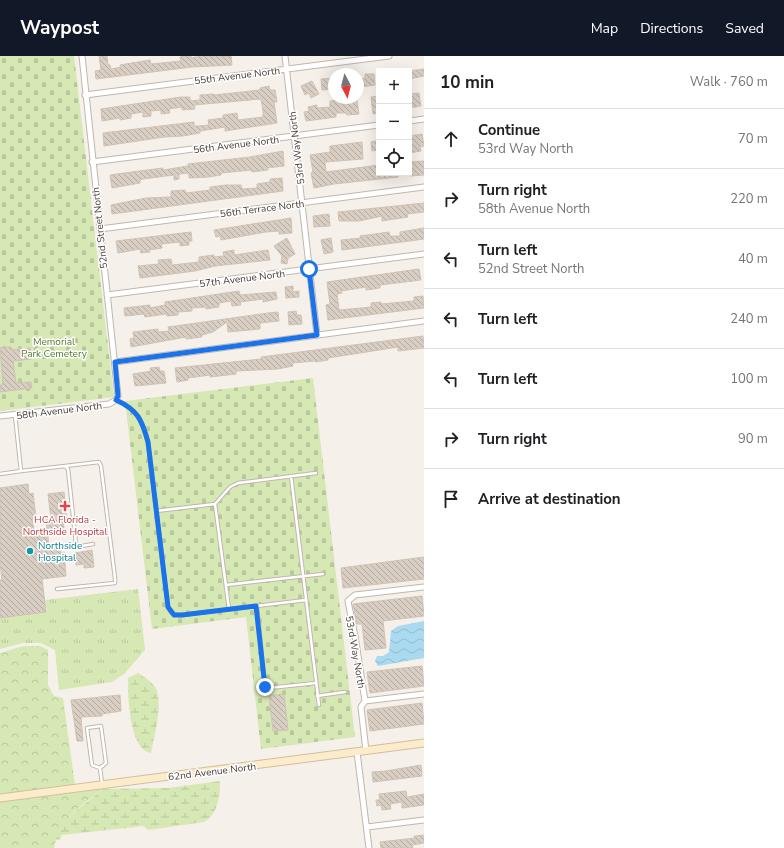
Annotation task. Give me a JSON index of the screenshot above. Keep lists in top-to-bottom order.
{
  "streets": {
    "street": [
      "55th Avenue North",
      "56th Avenue North",
      "53rd Way North",
      "56th Terrace North",
      "52nd Street North",
      "57th Avenue North",
      "58th Avenue North",
      "62nd Avenue North"
    ]
  },
  "crossings": [
    ["55th Avenue North", "53rd Way North"],
    ["55th Avenue North", "52nd Street North"],
    ["56th Avenue North", "53rd Way North"],
    ["56th Avenue North", "52nd Street North"],
    ["53rd Way North", "56th Terrace North"],
    ["53rd Way North", "57th Avenue North"],
    ["53rd Way North", "62nd Avenue North"],
    ["56th Terrace North", "52nd Street North"],
    ["52nd Street North", "57th Avenue North"],
    ["52nd Street North", "58th Avenue North"]
  ],
  "parks": ["Memorial Park Cemetery"],
  "places": {
    "health": ["HCA Florida - Northside Hospital"],
    "other": ["Northside Hospital"]
  },
  "north": "bottom",
  "page": {
    "header": "Waypost",
    "nav": ["Map", "Directions", "Saved"],
    "heading": ["10 min", "Walk · 760 m"],
    "map_buttons": ["+", "−"],
    "list": [
      ["Continue", "53rd Way North", "70 m"],
      ["Turn right", "58th Avenue North", "220 m"],
      ["Turn left", "52nd Street North", "40 m"],
      ["Turn left", "240 m"],
      ["Turn left", "100 m"],
      ["Turn right", "90 m"],
      "Arrive at destination"
    ]
  }
}
